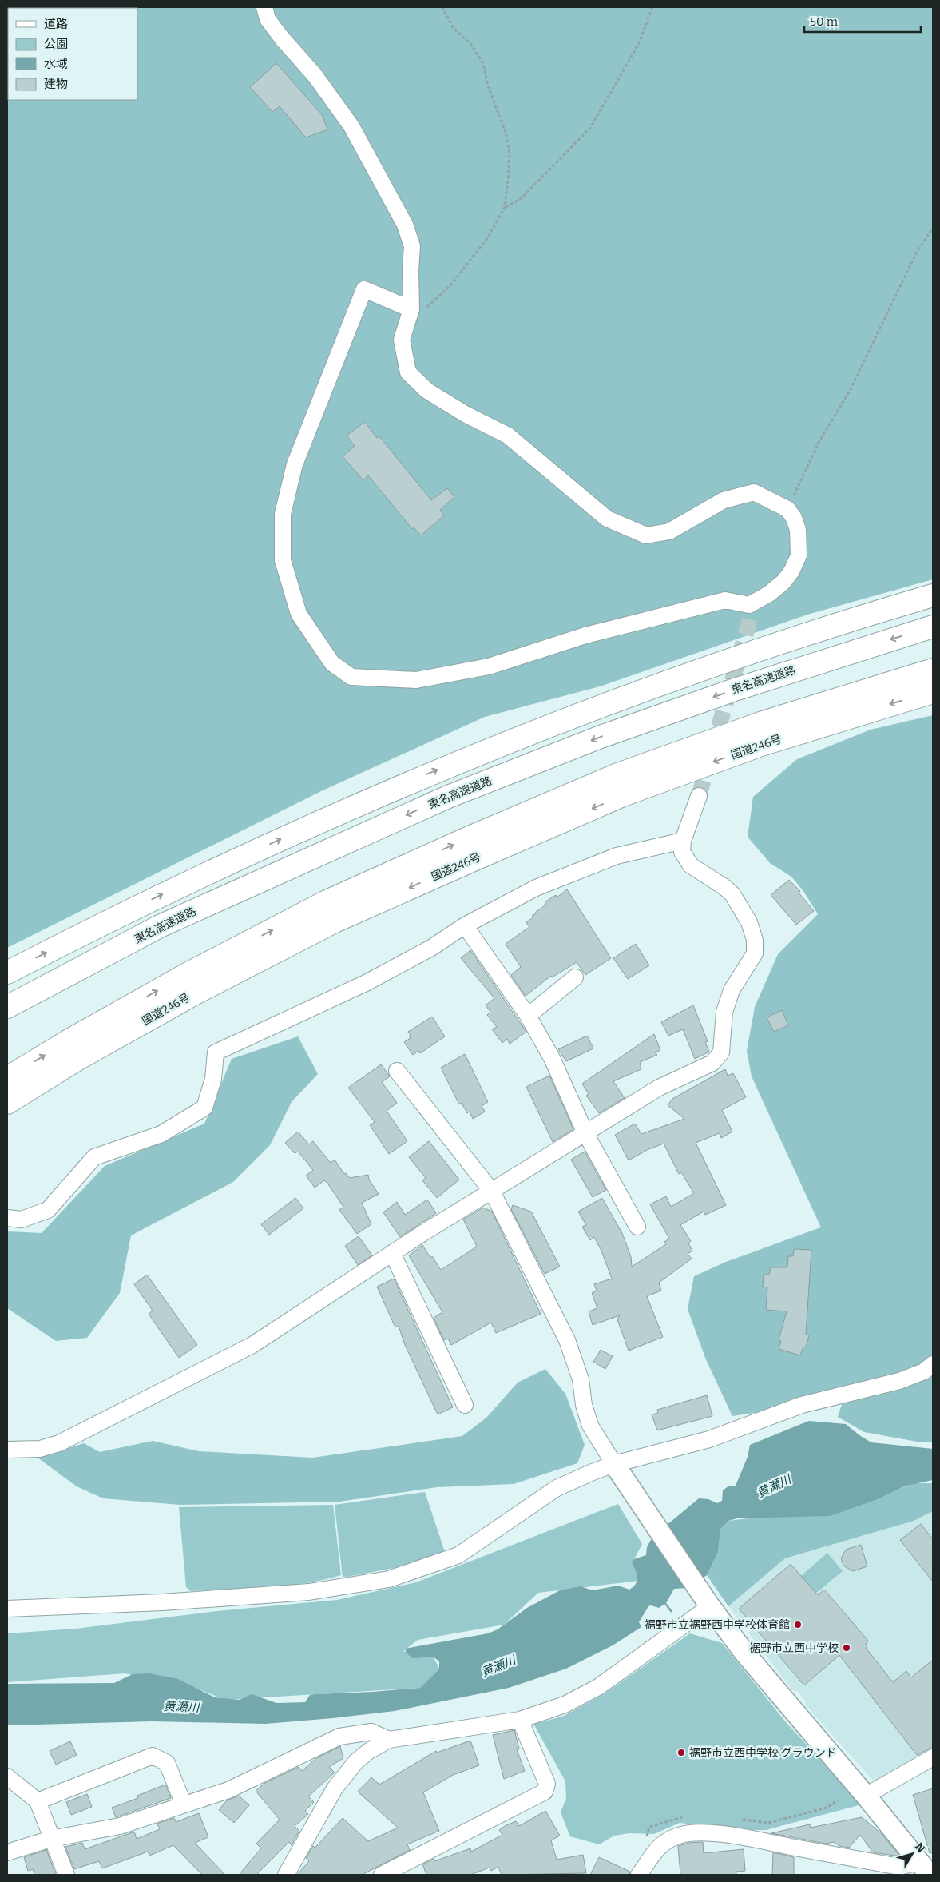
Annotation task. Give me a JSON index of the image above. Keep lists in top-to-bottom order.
{
  "streets": {
    "highway": ["東名高速道路", "国道246号"]
  },
  "water": ["黄瀬川"],
  "places": ["裾野市立裾野西中学校体育館", "裾野市立西中学校", "裾野市立西中学校 グラウンド"],
  "legend": [
    "道路",
    "公園",
    "水域",
    "建物"
  ],
  "scale_bar": "50 m",
  "north": "top right"
}
